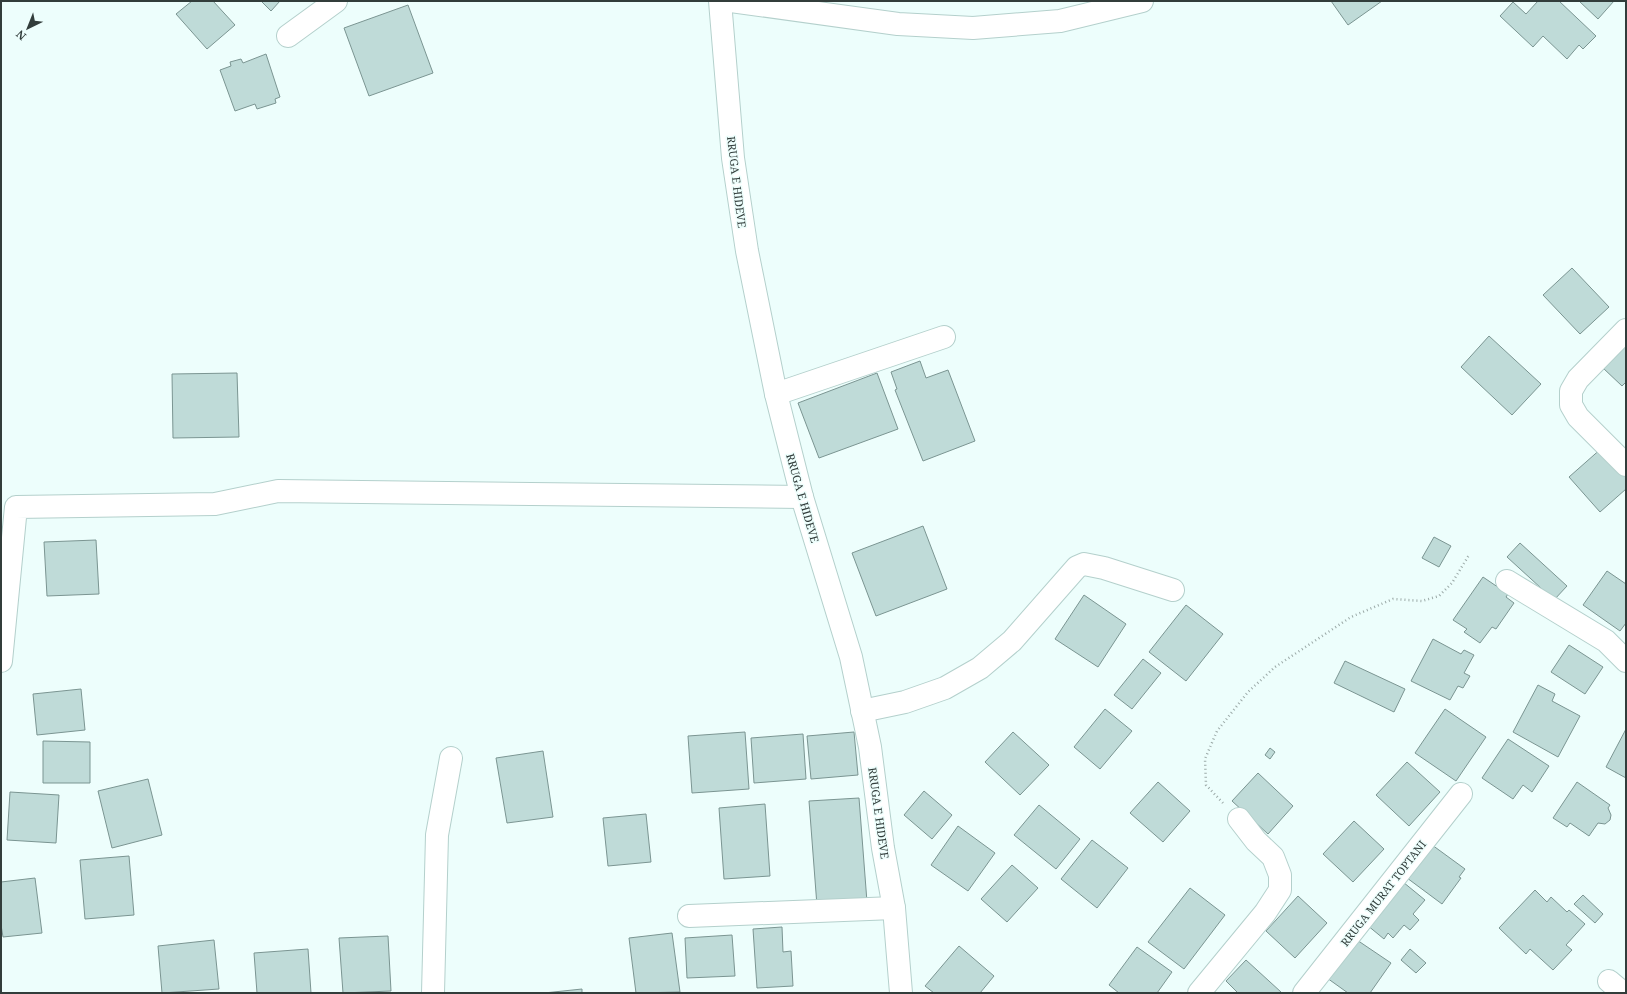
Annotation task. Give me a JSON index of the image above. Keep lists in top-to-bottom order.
{
  "streets": {
    "street": ["RRUGA E HIDEVE", "RRUGA MURAT TOPTANI"]
  },
  "north": "bottom left"
}
